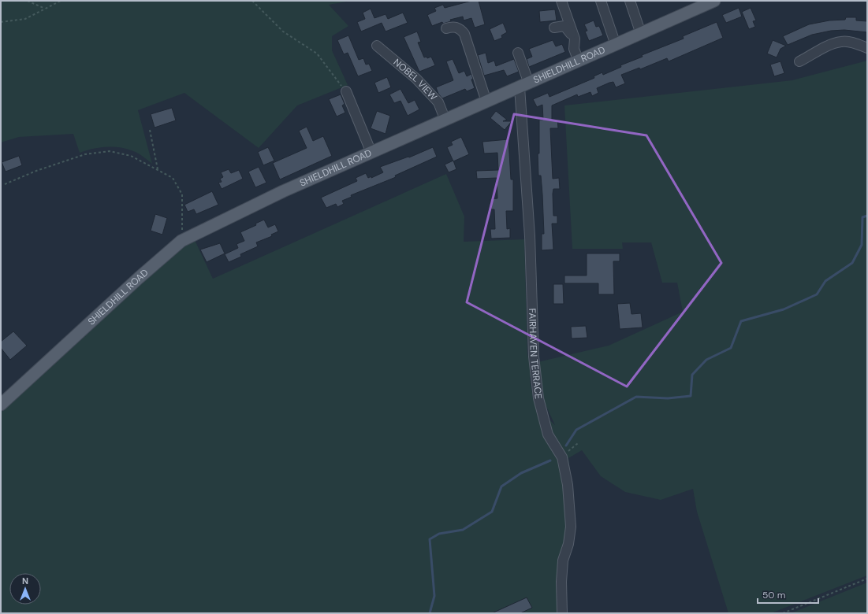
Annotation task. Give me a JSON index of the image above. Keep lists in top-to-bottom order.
{
  "streets": {
    "main road": ["SHIELDHILL ROAD"],
    "street": ["NOBEL VIEW", "FAIRHAVEN TERRACE"]
  },
  "crossings": [
    ["SHIELDHILL ROAD", "NOBEL VIEW"],
    ["SHIELDHILL ROAD", "FAIRHAVEN TERRACE"]
  ],
  "scale_bar": "50 m",
  "north": "top"
}
